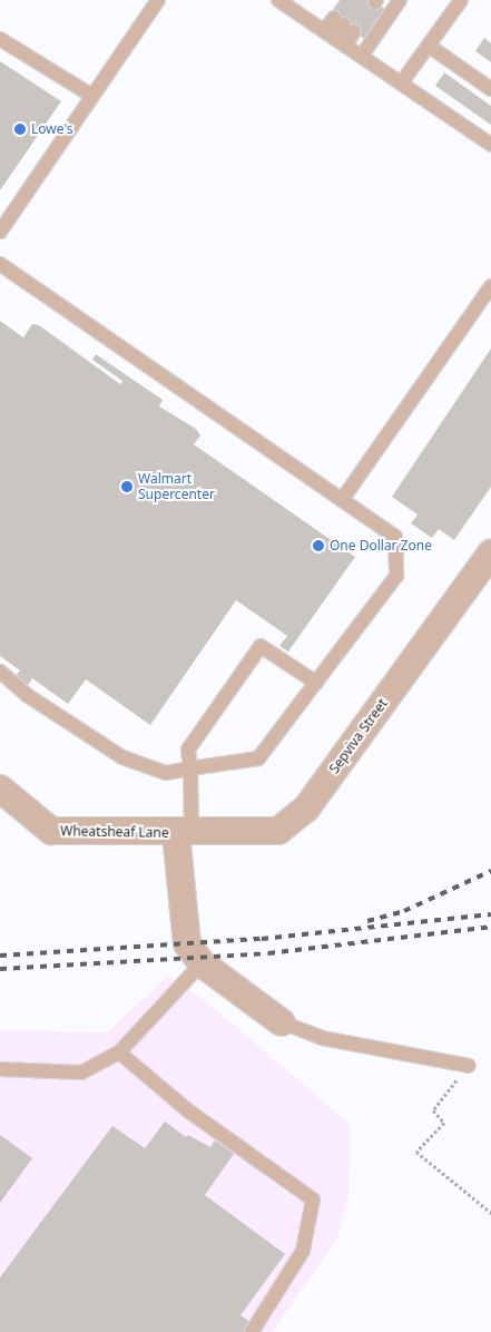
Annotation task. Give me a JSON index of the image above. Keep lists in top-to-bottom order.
{
  "streets": {
    "street": ["Sepviva Street", "Wheatsheaf Lane"]
  },
  "crossings": [
    ["Sepviva Street", "Wheatsheaf Lane"]
  ],
  "places": ["Lowe's", "Walmart Supercenter", "One Dollar Zone"]
}
